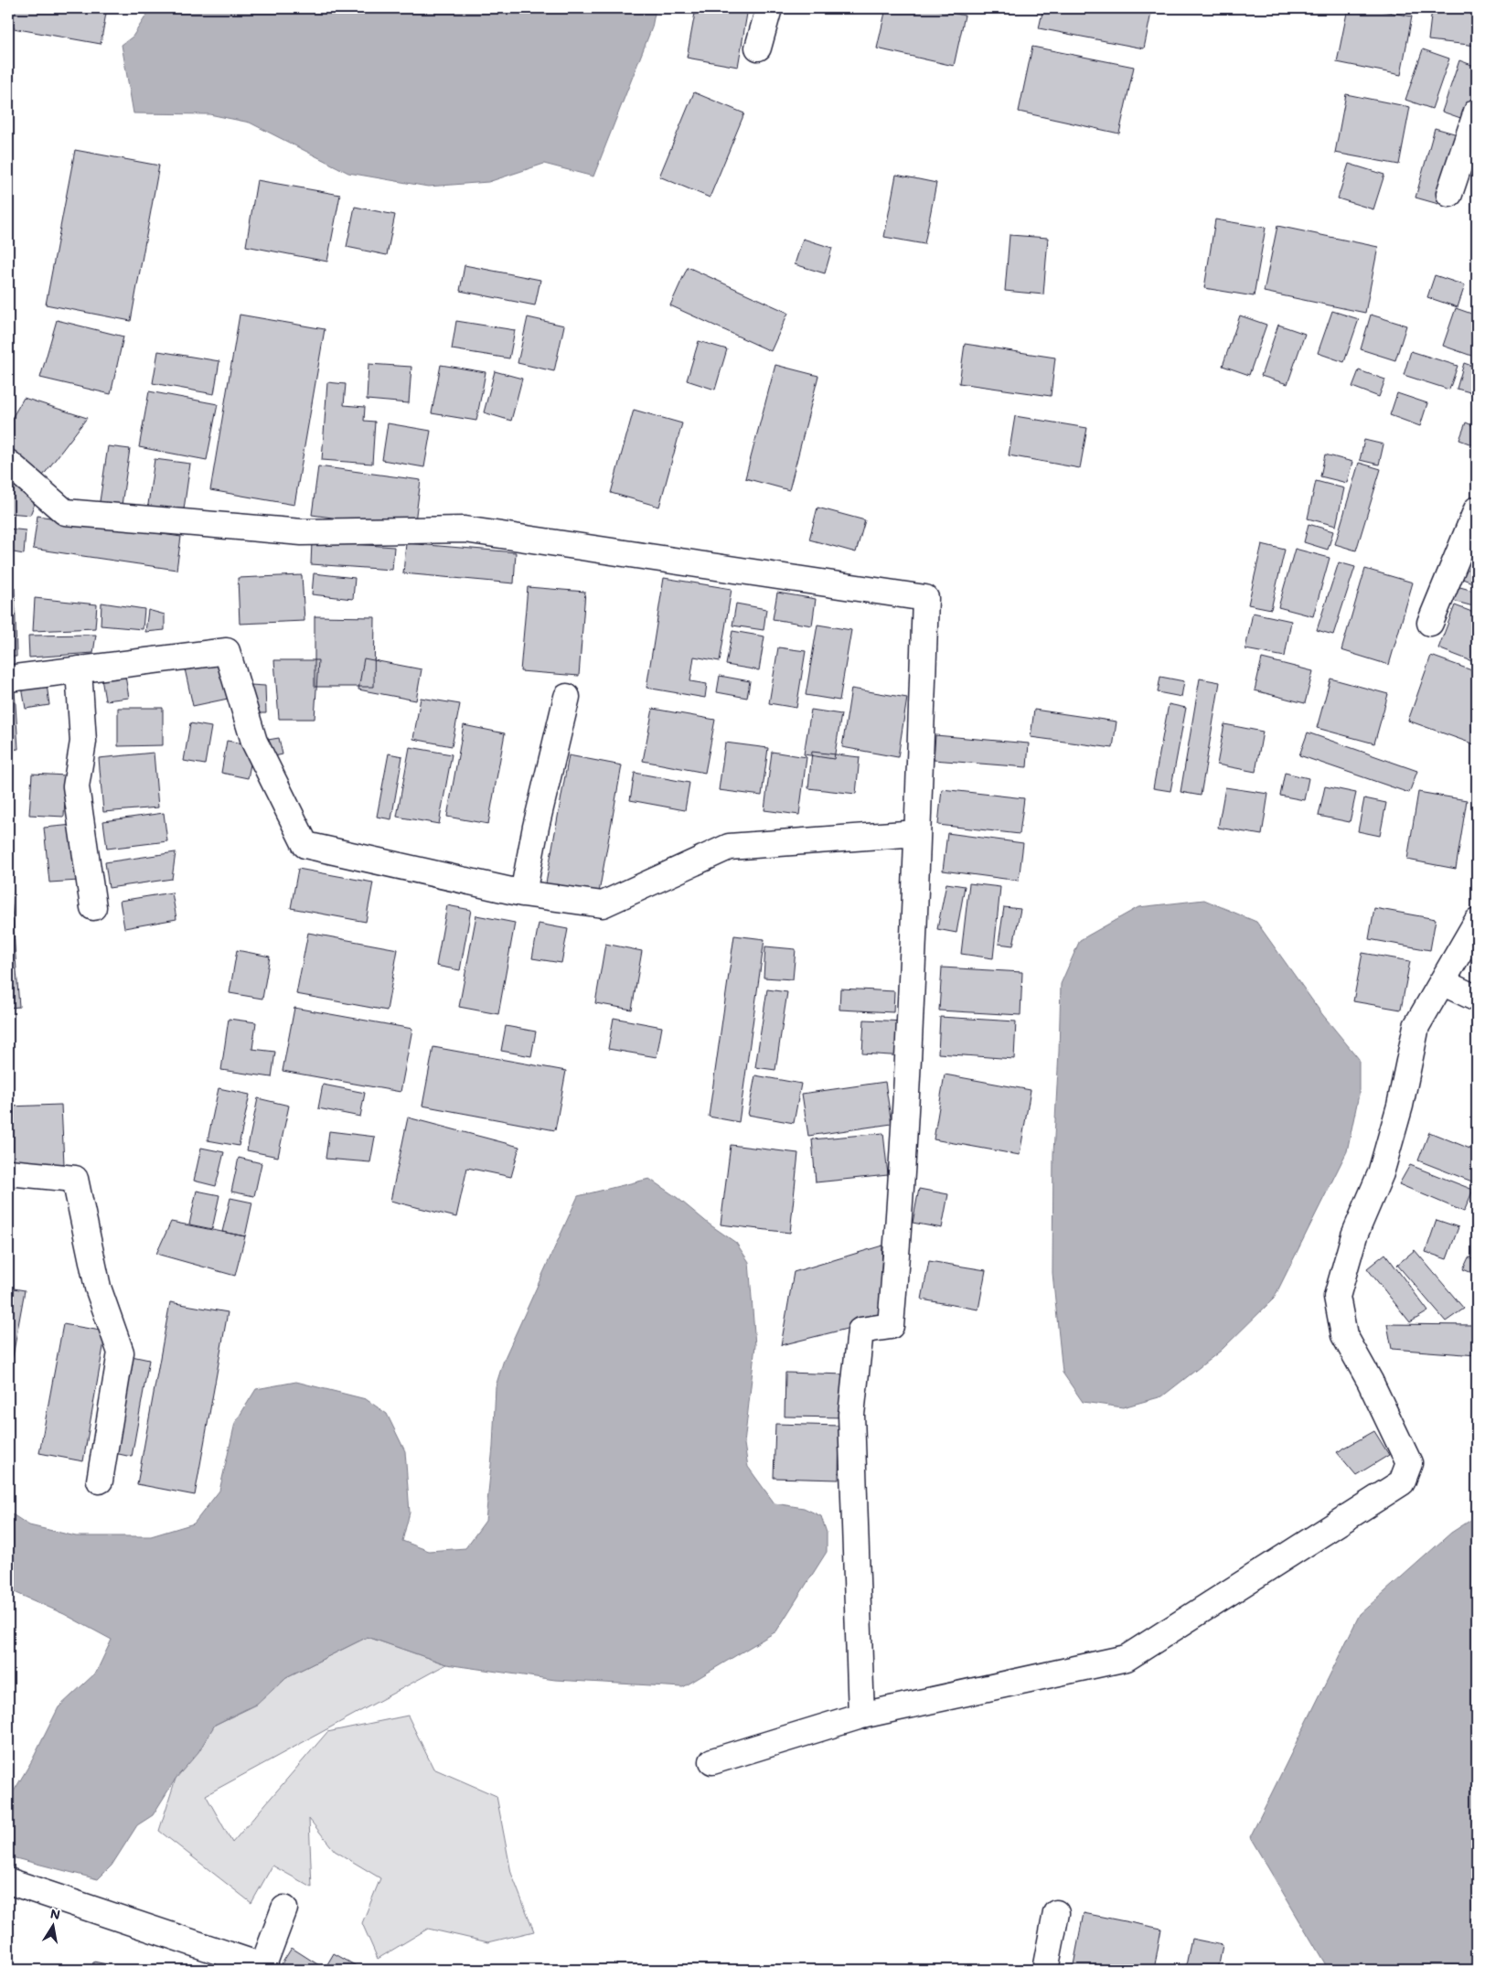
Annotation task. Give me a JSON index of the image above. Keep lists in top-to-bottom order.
{
  "north": "top"
}
